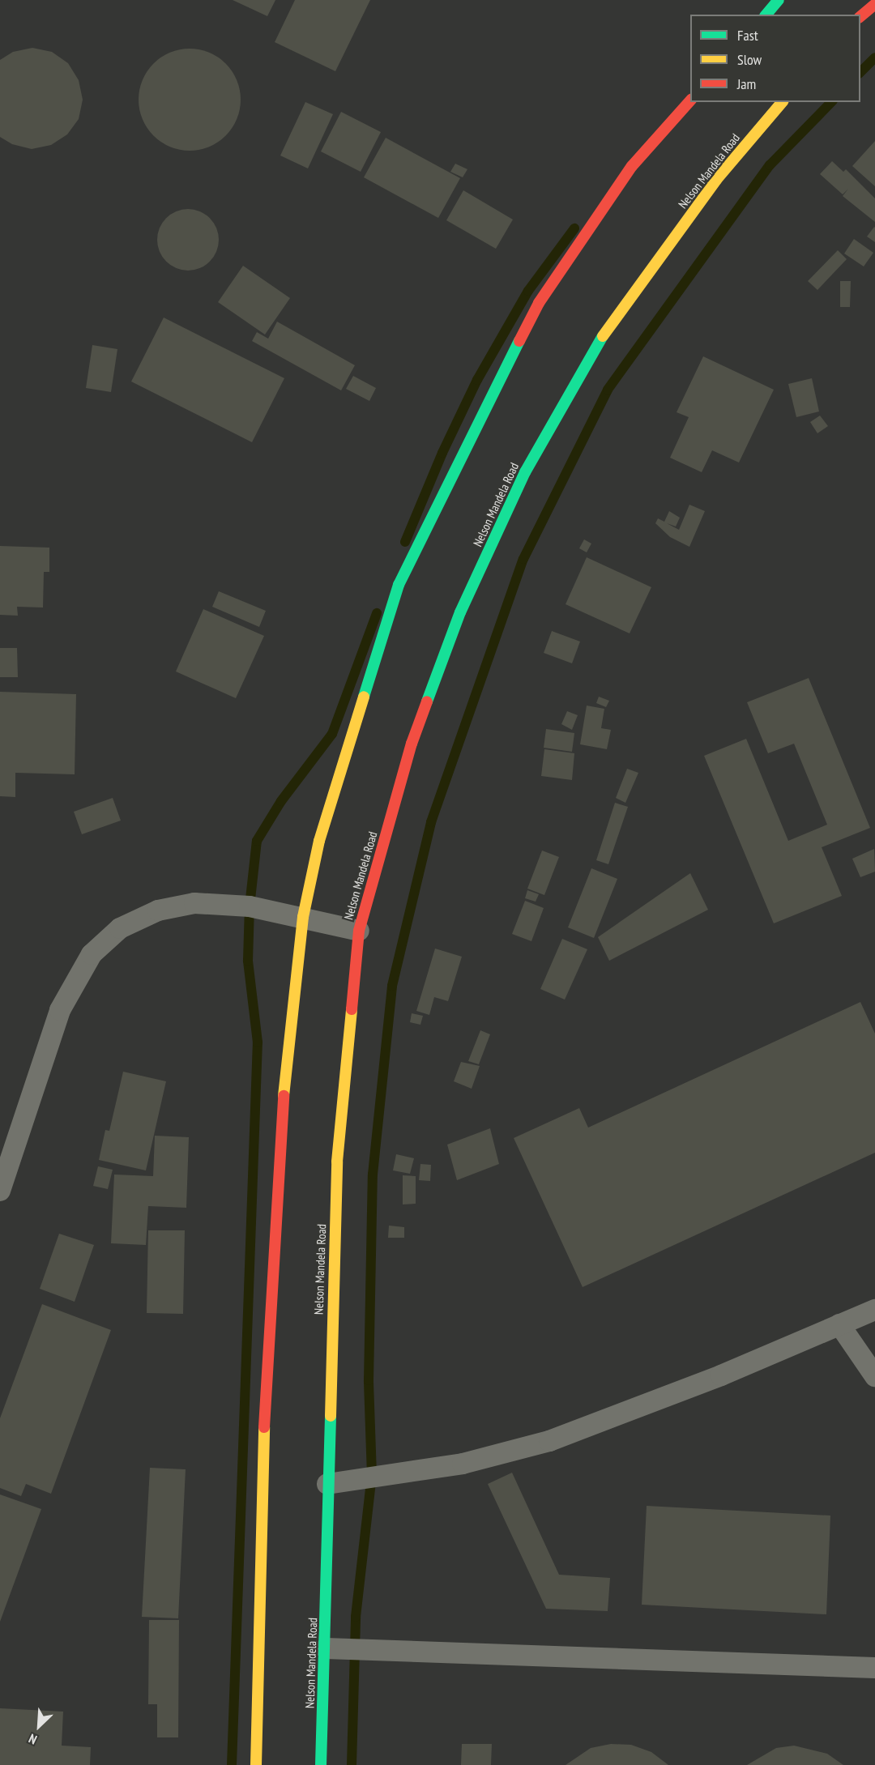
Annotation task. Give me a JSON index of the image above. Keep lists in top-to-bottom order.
{
  "streets": {
    "main road": ["Nelson Mandela Road"]
  },
  "legend": ["Fast", "Slow", "Jam"],
  "north": "bottom left"
}
